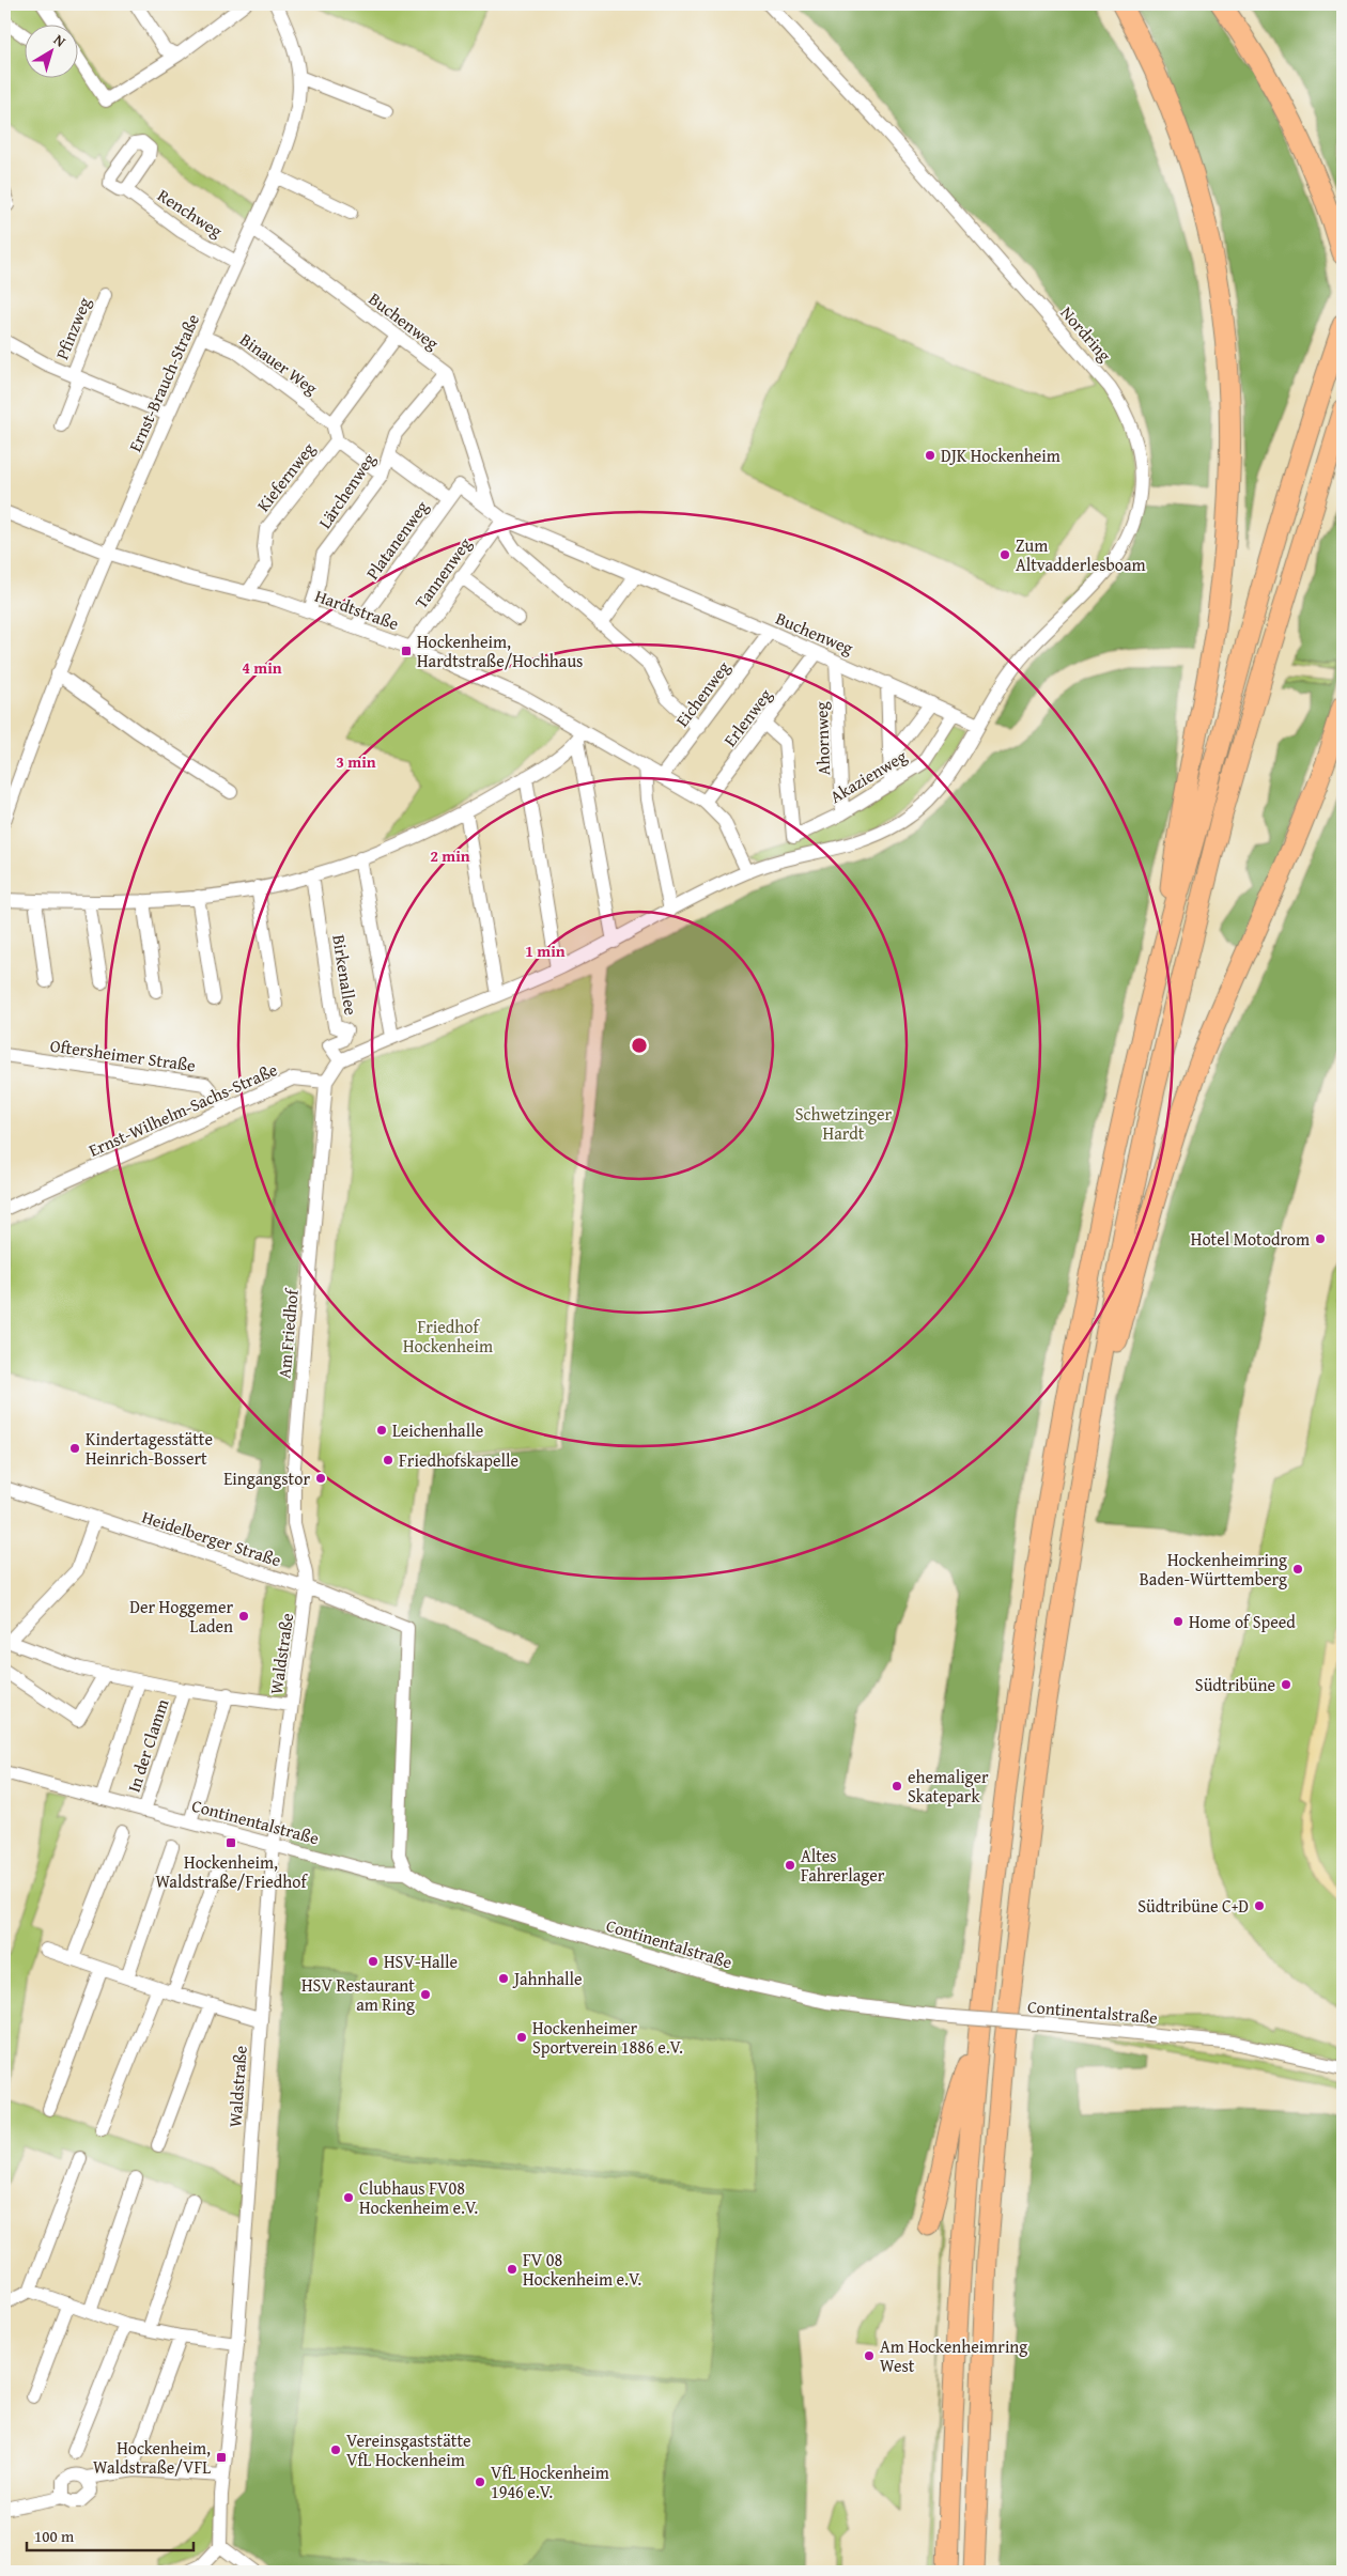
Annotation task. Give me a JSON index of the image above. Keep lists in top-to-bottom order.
{
  "streets": {
    "street": [
      "Renchweg",
      "Buchenweg",
      "Pfinzweg",
      "Nordring",
      "Binauer Weg",
      "Ernst-Brauch-Straße",
      "Kiefernweg",
      "Lärchenweg",
      "Platanenweg",
      "Tannenweg",
      "Hardtstraße",
      "Eichenweg",
      "Erlenweg",
      "Ahornweg",
      "Akazienweg",
      "Birkenallee",
      "Oftersheimer Straße",
      "Ernst-Wilhelm-Sachs-Straße",
      "Am Friedhof",
      "Heidelberger Straße",
      "Waldstraße",
      "In der Clamm",
      "Continentalstraße"
    ]
  },
  "crossings": [
    ["Renchweg", "Ernst-Brauch-Straße"],
    ["Buchenweg", "Nordring"],
    ["Buchenweg", "Ernst-Brauch-Straße"],
    ["Buchenweg", "Lärchenweg"],
    ["Buchenweg", "Platanenweg"],
    ["Buchenweg", "Tannenweg"],
    ["Buchenweg", "Eichenweg"],
    ["Buchenweg", "Erlenweg"],
    ["Buchenweg", "Ahornweg"],
    ["Buchenweg", "Akazienweg"],
    ["Binauer Weg", "Ernst-Brauch-Straße"],
    ["Binauer Weg", "Kiefernweg"],
    ["Ernst-Brauch-Straße", "Hardtstraße"],
    ["Kiefernweg", "Hardtstraße"],
    ["Lärchenweg", "Hardtstraße"],
    ["Platanenweg", "Hardtstraße"],
    ["Tannenweg", "Hardtstraße"],
    ["Erlenweg", "Akazienweg"],
    ["Ahornweg", "Akazienweg"],
    ["Oftersheimer Straße", "Ernst-Wilhelm-Sachs-Straße"],
    ["Ernst-Wilhelm-Sachs-Straße", "Am Friedhof"],
    ["Am Friedhof", "Heidelberger Straße"],
    ["Am Friedhof", "Waldstraße"],
    ["Heidelberger Straße", "Waldstraße"],
    ["Heidelberger Straße", "In der Clamm"],
    ["Heidelberger Straße", "Continentalstraße"],
    ["Waldstraße", "In der Clamm"],
    ["Waldstraße", "Continentalstraße"],
    ["In der Clamm", "Continentalstraße"]
  ],
  "parks": ["Schwetzinger Hardt", "Friedhof Hockenheim"],
  "places": {
    "other": [
      "DJK Hockenheim",
      "Zum Altvadderlesboam",
      "Hotel Motodrom",
      "Leichenhalle",
      "Kindertagesstätte Heinrich-Bossert",
      "Friedhofskapelle",
      "Eingangstor",
      "Hockenheimring Baden-Württemberg",
      "Der Hoggemer Laden",
      "Home of Speed",
      "Südtribüne",
      "ehemaliger Skatepark",
      "Altes Fahrerlager",
      "Südtribüne C+D",
      "HSV-Halle",
      "Jahnhalle",
      "HSV Restaurant am Ring",
      "Hockenheimer Sportverein 1886 e.V.",
      "Clubhaus FV08 Hockenheim e.V.",
      "FV 08 Hockenheim e.V.",
      "Am Hockenheimring West",
      "Vereinsgaststätte VfL Hockenheim",
      "VfL Hockenheim 1946 e.V."
    ],
    "transit": ["Hockenheim, Hardtstraße/Hochhaus", "Hockenheim, Waldstraße/Friedhof", "Hockenheim, Waldstraße/VFL"]
  },
  "scale_bar": "100 m",
  "north": "top right",
  "rings": [
    "4 min",
    "3 min",
    "2 min",
    "1 min"
  ]
}
